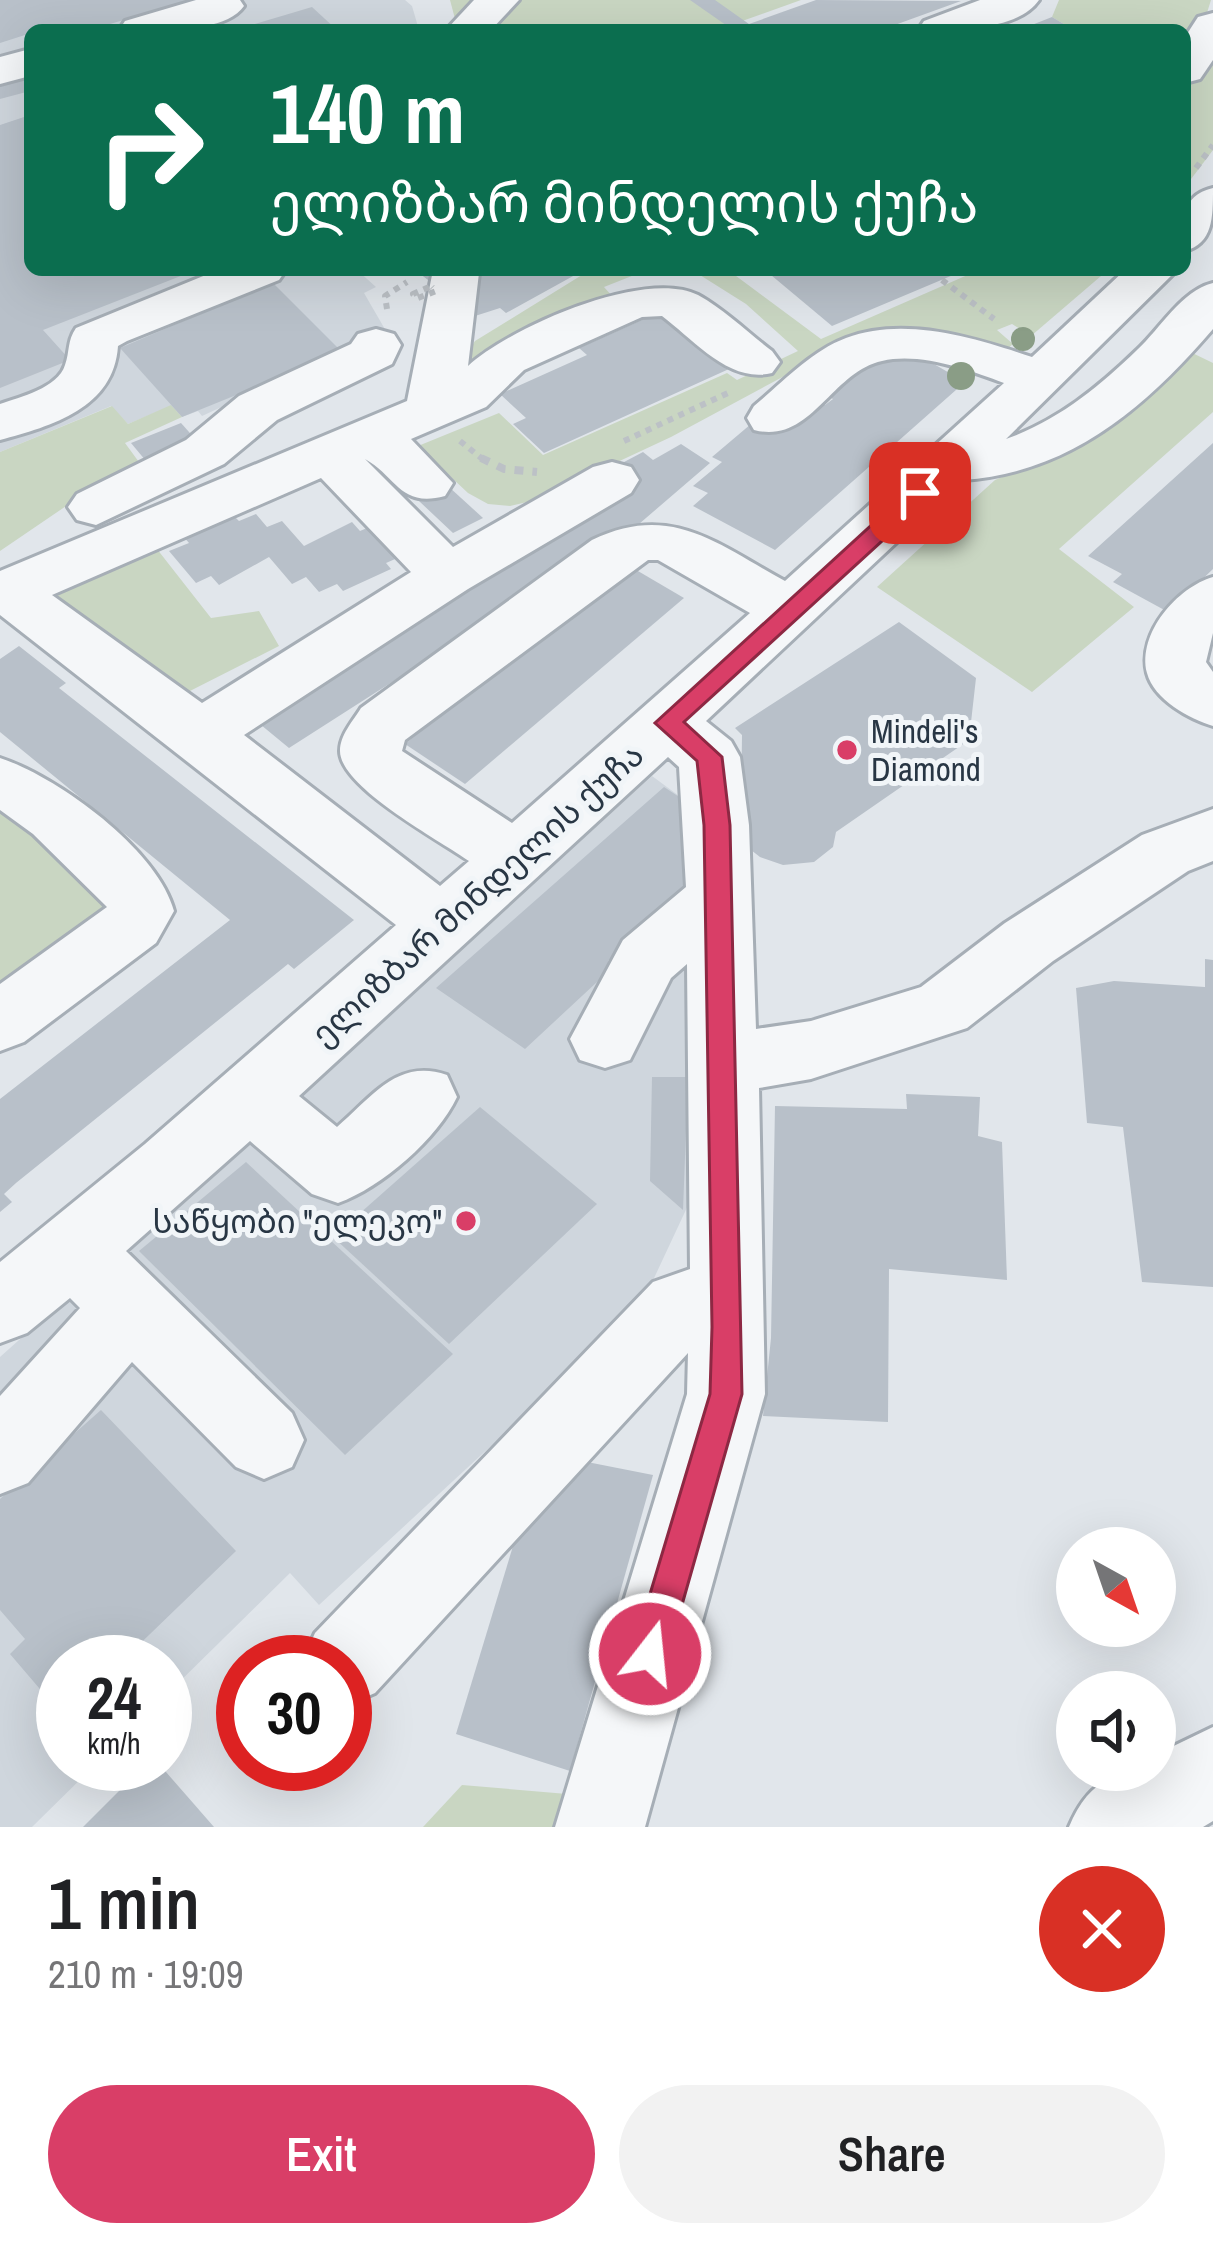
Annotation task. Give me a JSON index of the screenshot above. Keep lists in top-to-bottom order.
{
  "streets": {
    "street": ["ელიზბარ მინდელის ქუჩა"]
  },
  "places": ["Mindeli's Diamond", "საწყობი \"ელეკო\""],
  "north": "bottom right",
  "page": {
    "turn": ["140 m", "ელიზბარ მინდელის ქუჩა"],
    "speed": "24 km/h",
    "limit": "30",
    "heading": ["1 min", "210 m · 19:09"],
    "buttons": ["Exit", "Share"]
  }
}
